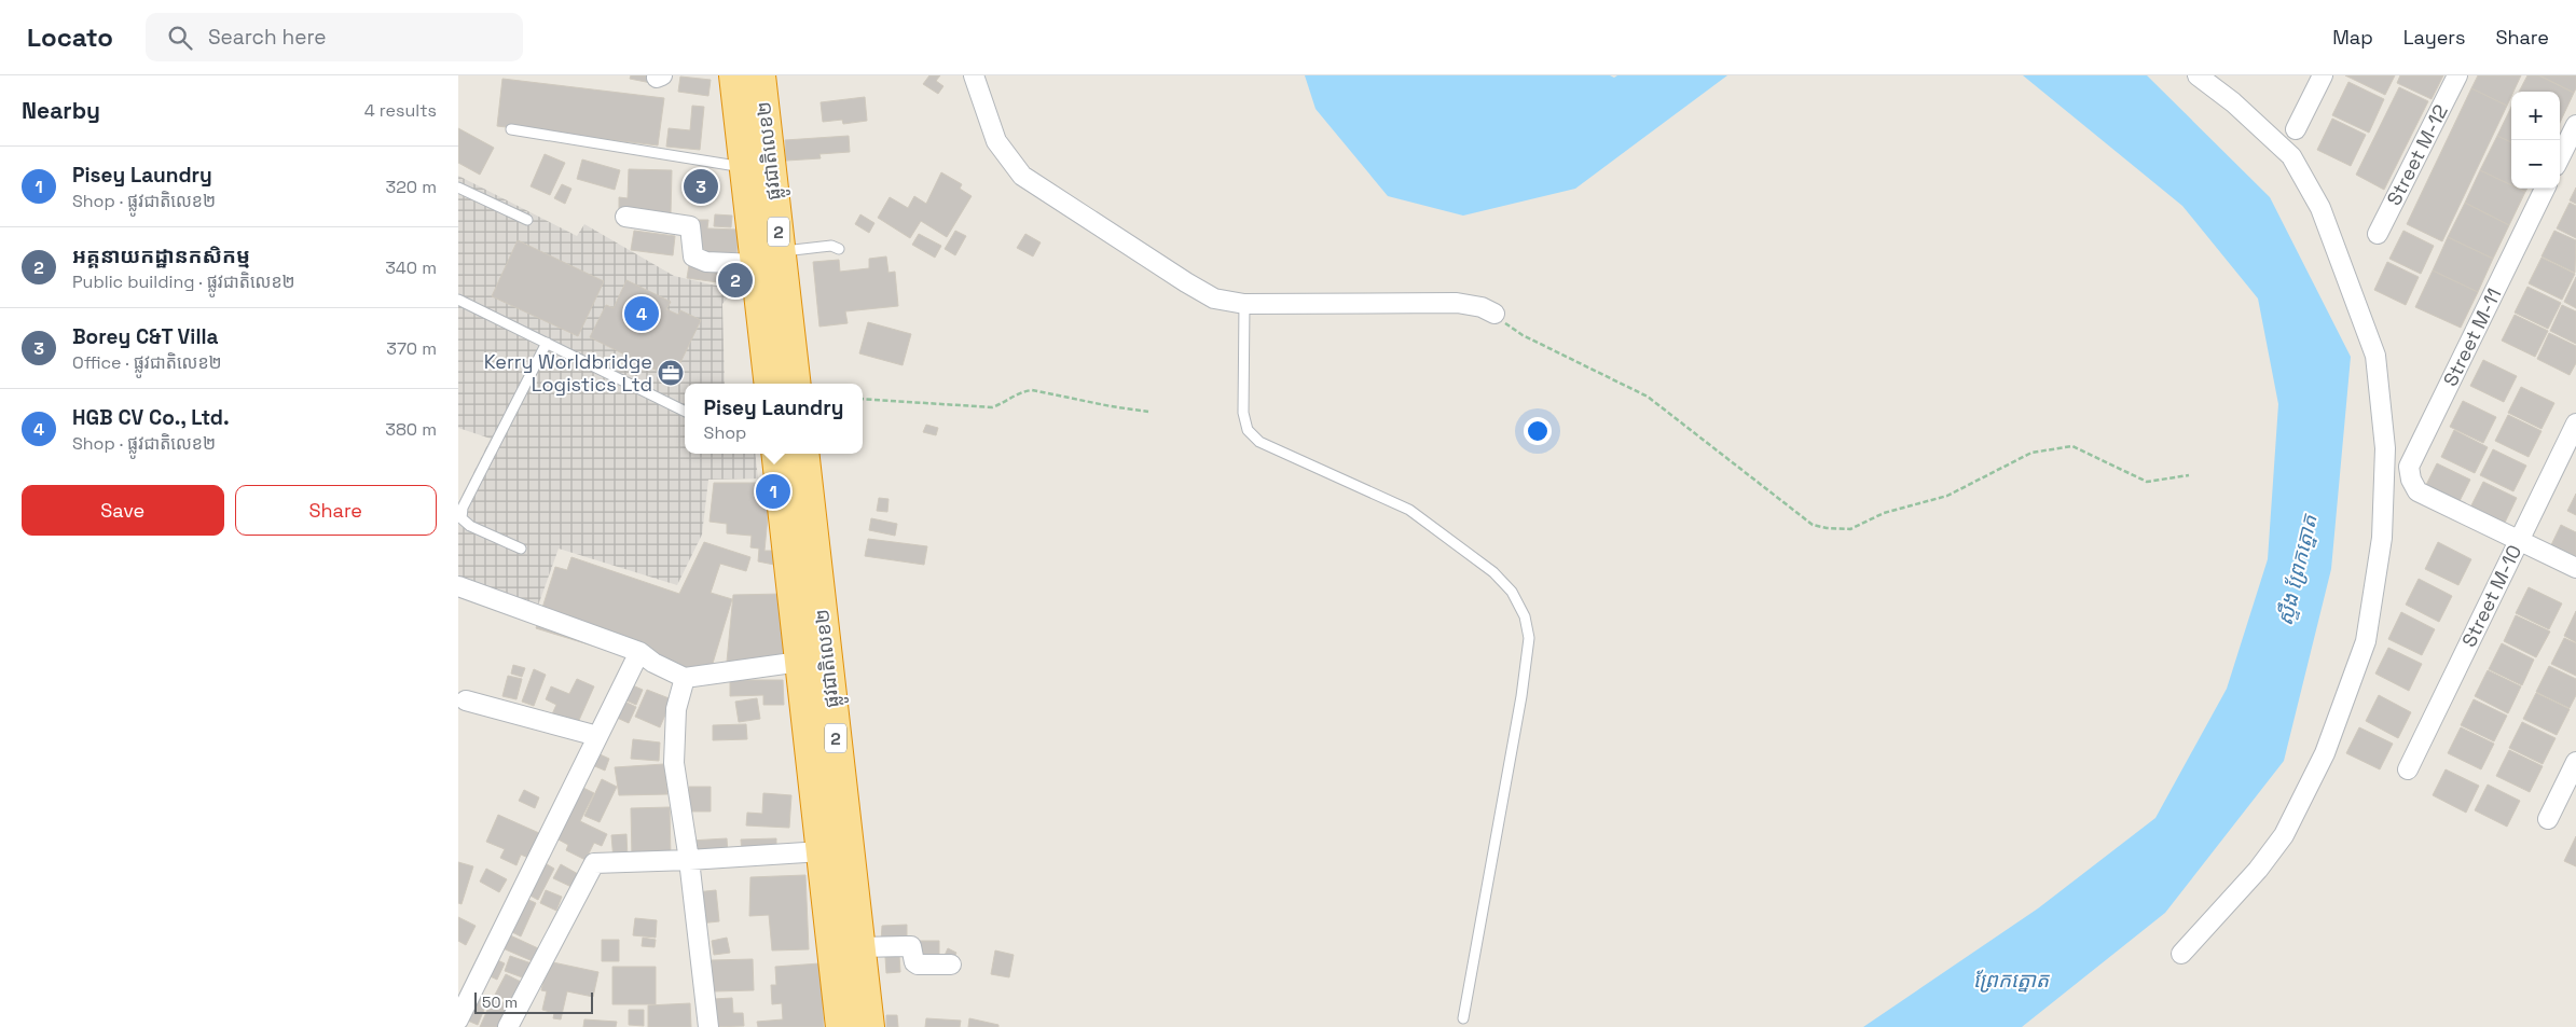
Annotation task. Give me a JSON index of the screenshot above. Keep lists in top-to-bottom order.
{
  "streets": {
    "highway": ["ផ្លូវជាតិលេខ២", "2"],
    "street": ["Street M-12", "Street M-11", "Street M-10"]
  },
  "crossings": [
    ["Street M-11", "Street M-10"]
  ],
  "water": ["ស្ទឹង ព្រែកត្នោត", "ព្រែកត្នោត"],
  "places": {
    "office": ["Kerry Worldbridge Logistics Ltd"]
  },
  "scale_bar": "50 m",
  "page": {
    "header": "Locato",
    "search": "Search here",
    "nav": ["Map", "Layers", "Share"],
    "heading": ["Nearby", "4 results"],
    "map_buttons": ["+", "−"],
    "list": [
      {
        "mark": "1",
        "name": "Pisey Laundry",
        "note": "Shop · ផ្លូវជាតិលេខ២",
        "value": "320 m"
      },
      {
        "mark": "2",
        "name": "អគ្គនាយកដ្ឋានកសិកម្ម",
        "note": "Public building · ផ្លូវជាតិលេខ២",
        "value": "340 m"
      },
      {
        "mark": "3",
        "name": "Borey C&T Villa",
        "note": "Office · ផ្លូវជាតិលេខ២",
        "value": "370 m"
      },
      {
        "mark": "4",
        "name": "HGB CV Co., Ltd.",
        "note": "Shop · ផ្លូវជាតិលេខ២",
        "value": "380 m"
      }
    ],
    "pins": [
      "3",
      "2",
      "4",
      "1"
    ],
    "popup": ["Pisey Laundry", "Shop"],
    "buttons": ["Save", "Share"],
    "scale": "50 m"
  }
}
